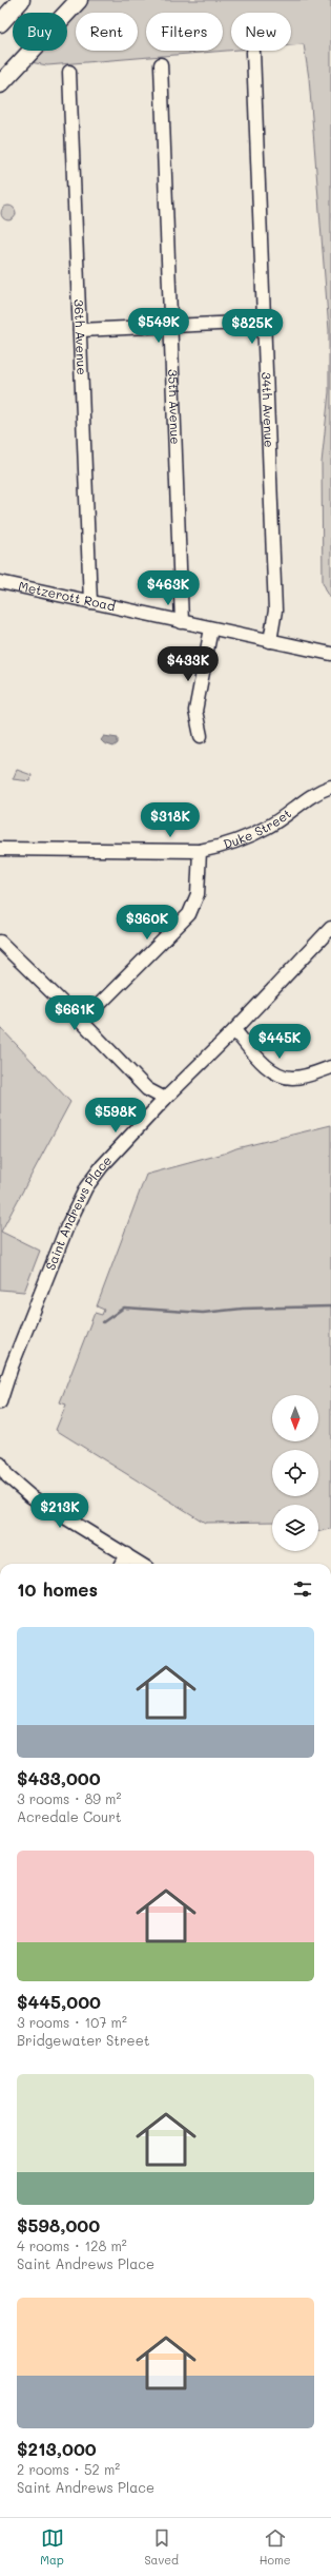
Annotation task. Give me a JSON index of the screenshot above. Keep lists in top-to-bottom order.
{
  "streets": {
    "street": [
      "36th Avenue",
      "35th Avenue",
      "34th Avenue",
      "Metzerott Road",
      "Duke Street",
      "Saint Andrews Place"
    ]
  },
  "crossings": [
    ["36th Avenue", "Metzerott Road"],
    ["35th Avenue", "Metzerott Road"],
    ["34th Avenue", "Metzerott Road"]
  ],
  "north": "bottom",
  "page": {
    "chip": [
      "Buy",
      "Rent",
      "Filters",
      "New"
    ],
    "price": [
      "$549K",
      "$825K",
      "$463K",
      "$433K",
      "$318K",
      "$360K",
      "$661K",
      "$445K",
      "$598K",
      "$213K"
    ],
    "heading": "10 homes",
    "list": [
      {
        "name": "$433,000",
        "note": "3 rooms · 89 m² · Acredale Court"
      },
      {
        "name": "$445,000",
        "note": "3 rooms · 107 m² · Bridgewater Street"
      },
      {
        "name": "$598,000",
        "note": "4 rooms · 128 m² · Saint Andrews Place"
      },
      {
        "name": "$213,000",
        "note": "2 rooms · 52 m² · Saint Andrews Place"
      }
    ],
    "tabs": ["Map", "Saved", "Home"]
  }
}
